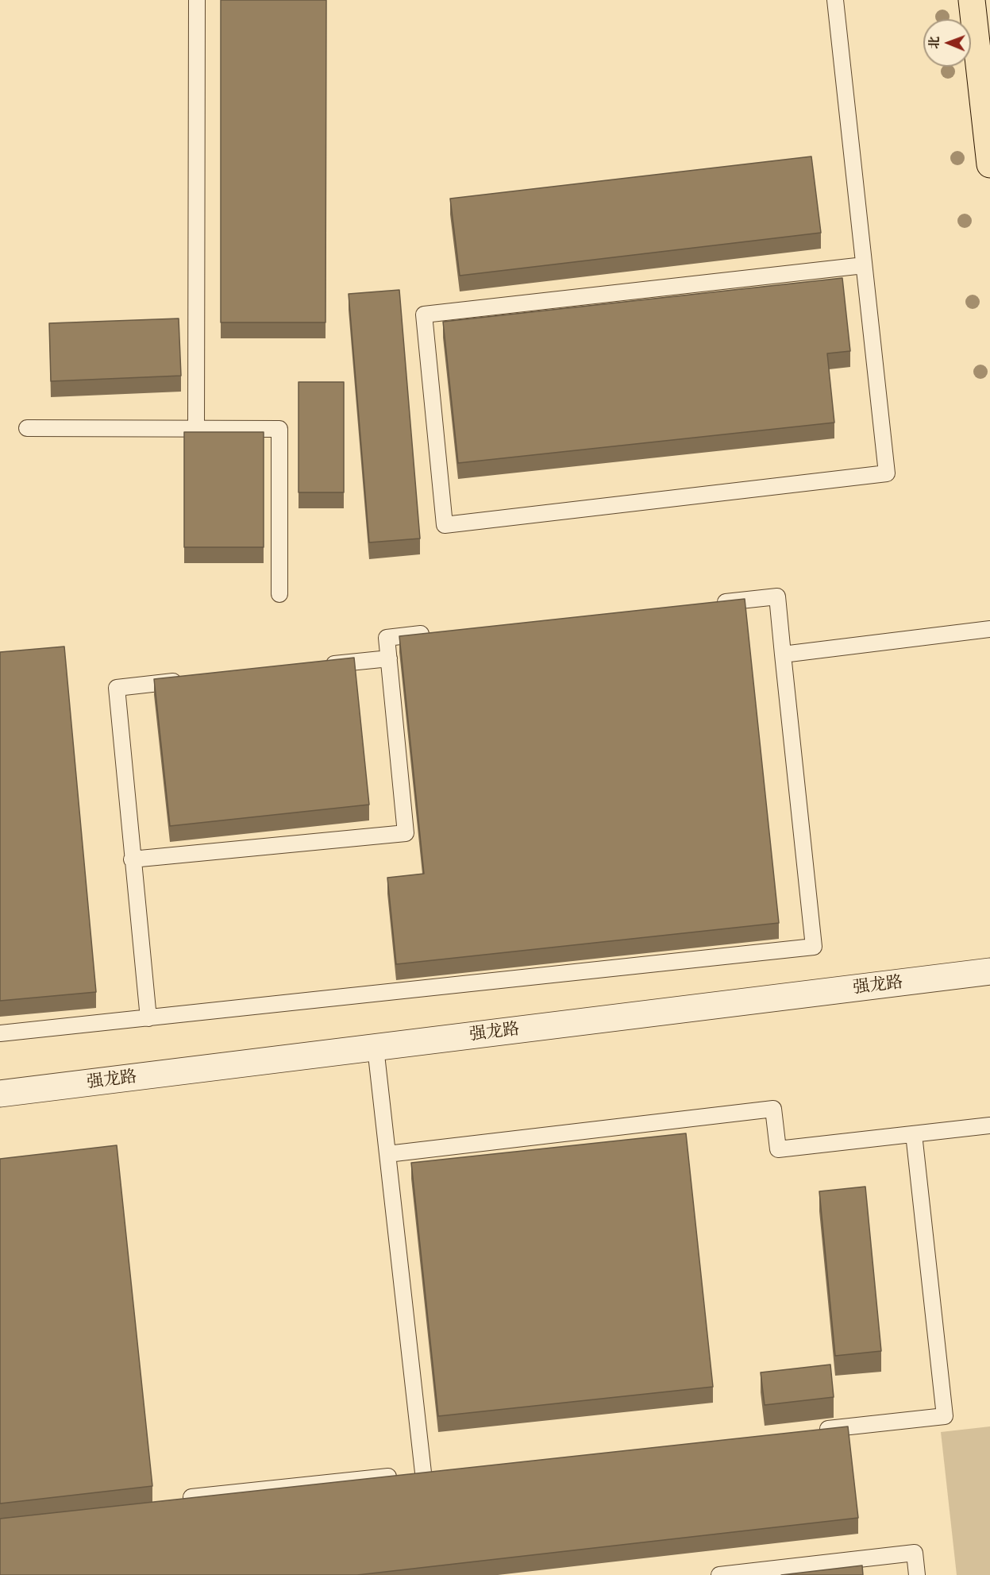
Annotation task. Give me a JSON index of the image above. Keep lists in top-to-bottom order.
{
  "streets": {
    "street": ["强龙路"]
  },
  "north": "left"
}
